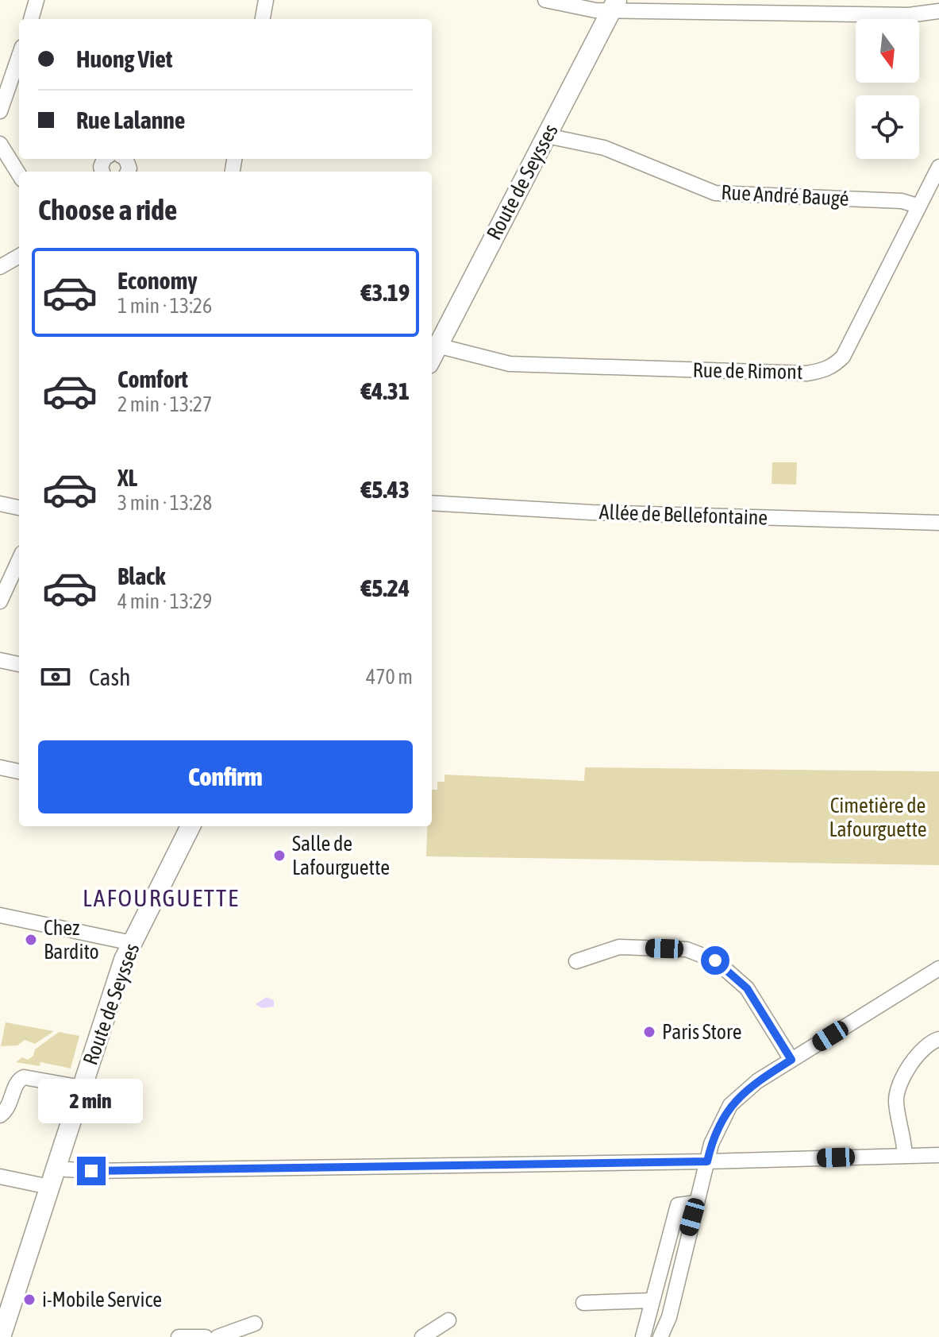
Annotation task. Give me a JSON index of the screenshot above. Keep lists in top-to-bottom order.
{
  "streets": {
    "main road": ["Route de Seysses"],
    "street": ["Rue André Baugé", "Rue de Rimont", "Allée de Bellefontaine"]
  },
  "crossings": [
    ["Route de Seysses", "Rue André Baugé"],
    ["Route de Seysses", "Rue de Rimont"],
    ["Rue André Baugé", "Rue de Rimont"]
  ],
  "districts": ["LAFOURGUETTE"],
  "parks": ["Cimetière de Lafourguette"],
  "places": [
    "Salle de Lafourguette",
    "Chez Bardito",
    "Paris Store",
    "i-Mobile Service"
  ],
  "north": "bottom",
  "page": {
    "banner": ["Huong Viet", "Rue Lalanne"],
    "heading": "Choose a ride",
    "list": [
      {
        "name": "Economy",
        "note": "1 min · 13:26",
        "value": "€3.19"
      },
      {
        "name": "Comfort",
        "note": "2 min · 13:27",
        "value": "€4.31"
      },
      {
        "name": "XL",
        "note": "3 min · 13:28",
        "value": "€5.43"
      },
      {
        "name": "Black",
        "note": "4 min · 13:29",
        "value": "€5.24"
      }
    ],
    "pay": ["Cash", "470 m"],
    "buttons": "Confirm",
    "bubble": "2 min"
  }
}
